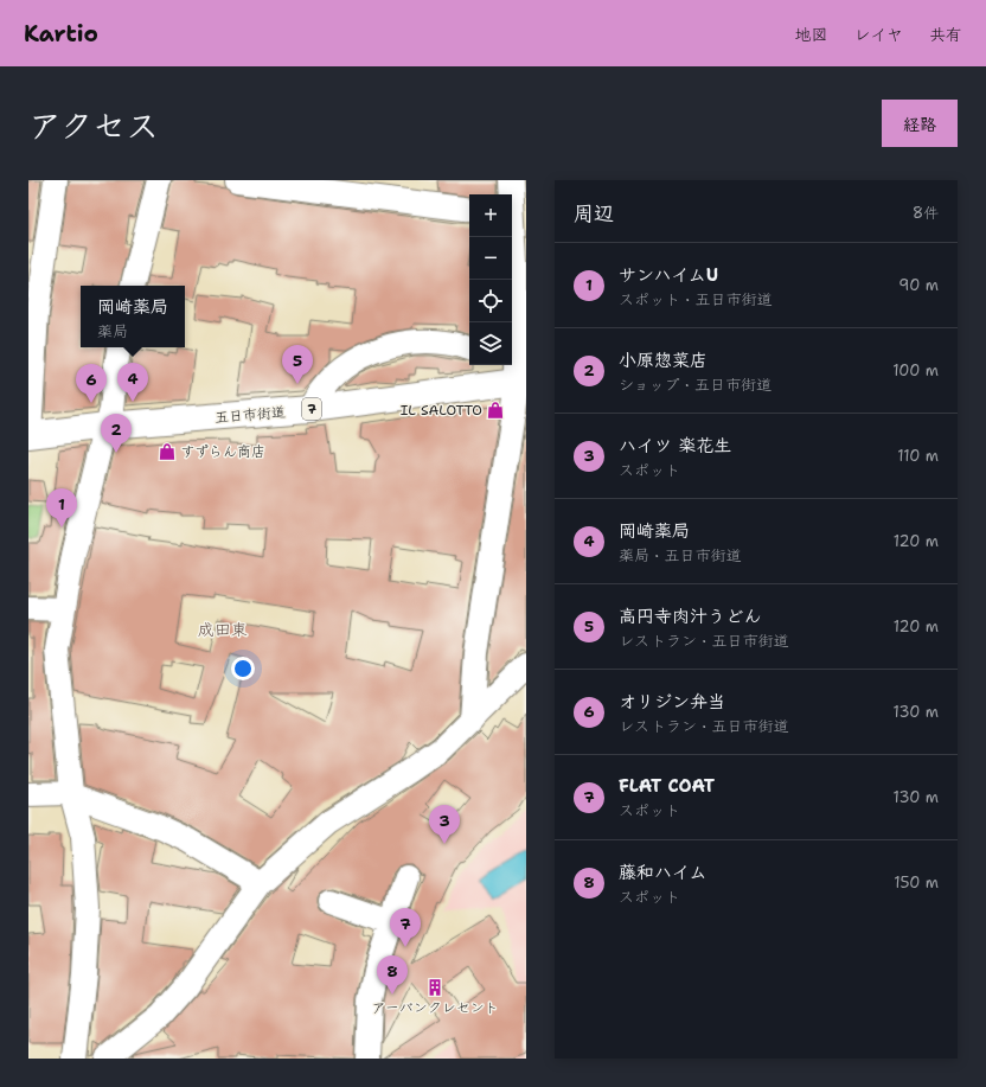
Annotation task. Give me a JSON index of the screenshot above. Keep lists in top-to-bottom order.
{
  "streets": {
    "main road": ["7", "五日市街道"]
  },
  "districts": ["成田東"],
  "places": {
    "shop": ["IL SALOTTO", "すずらん商店"],
    "building": ["アーバンクレセント"]
  },
  "page": {
    "header": "Kartio",
    "nav": ["地図", "レイヤ", "共有"],
    "title": "アクセス",
    "buttons": "経路",
    "heading": ["周辺", "8件"],
    "map_buttons": ["+", "−"],
    "list": [
      {
        "mark": "1",
        "name": "サンハイムU",
        "note": "スポット · 五日市街道",
        "value": "90 m"
      },
      {
        "mark": "2",
        "name": "小原惣菜店",
        "note": "ショップ · 五日市街道",
        "value": "100 m"
      },
      {
        "mark": "3",
        "name": "ハイツ 楽花生",
        "note": "スポット",
        "value": "110 m"
      },
      {
        "mark": "4",
        "name": "岡崎薬局",
        "note": "薬局 · 五日市街道",
        "value": "120 m"
      },
      {
        "mark": "5",
        "name": "高円寺肉汁うどん",
        "note": "レストラン · 五日市街道",
        "value": "120 m"
      },
      {
        "mark": "6",
        "name": "オリジン弁当",
        "note": "レストラン · 五日市街道",
        "value": "130 m"
      },
      {
        "mark": "7",
        "name": "FLAT COAT",
        "note": "スポット",
        "value": "130 m"
      },
      {
        "mark": "8",
        "name": "藤和ハイム",
        "note": "スポット",
        "value": "150 m"
      }
    ],
    "popup": ["岡崎薬局", "薬局"],
    "pins": [
      "5",
      "4",
      "6",
      "2",
      "1",
      "3",
      "7",
      "8"
    ]
  }
}
